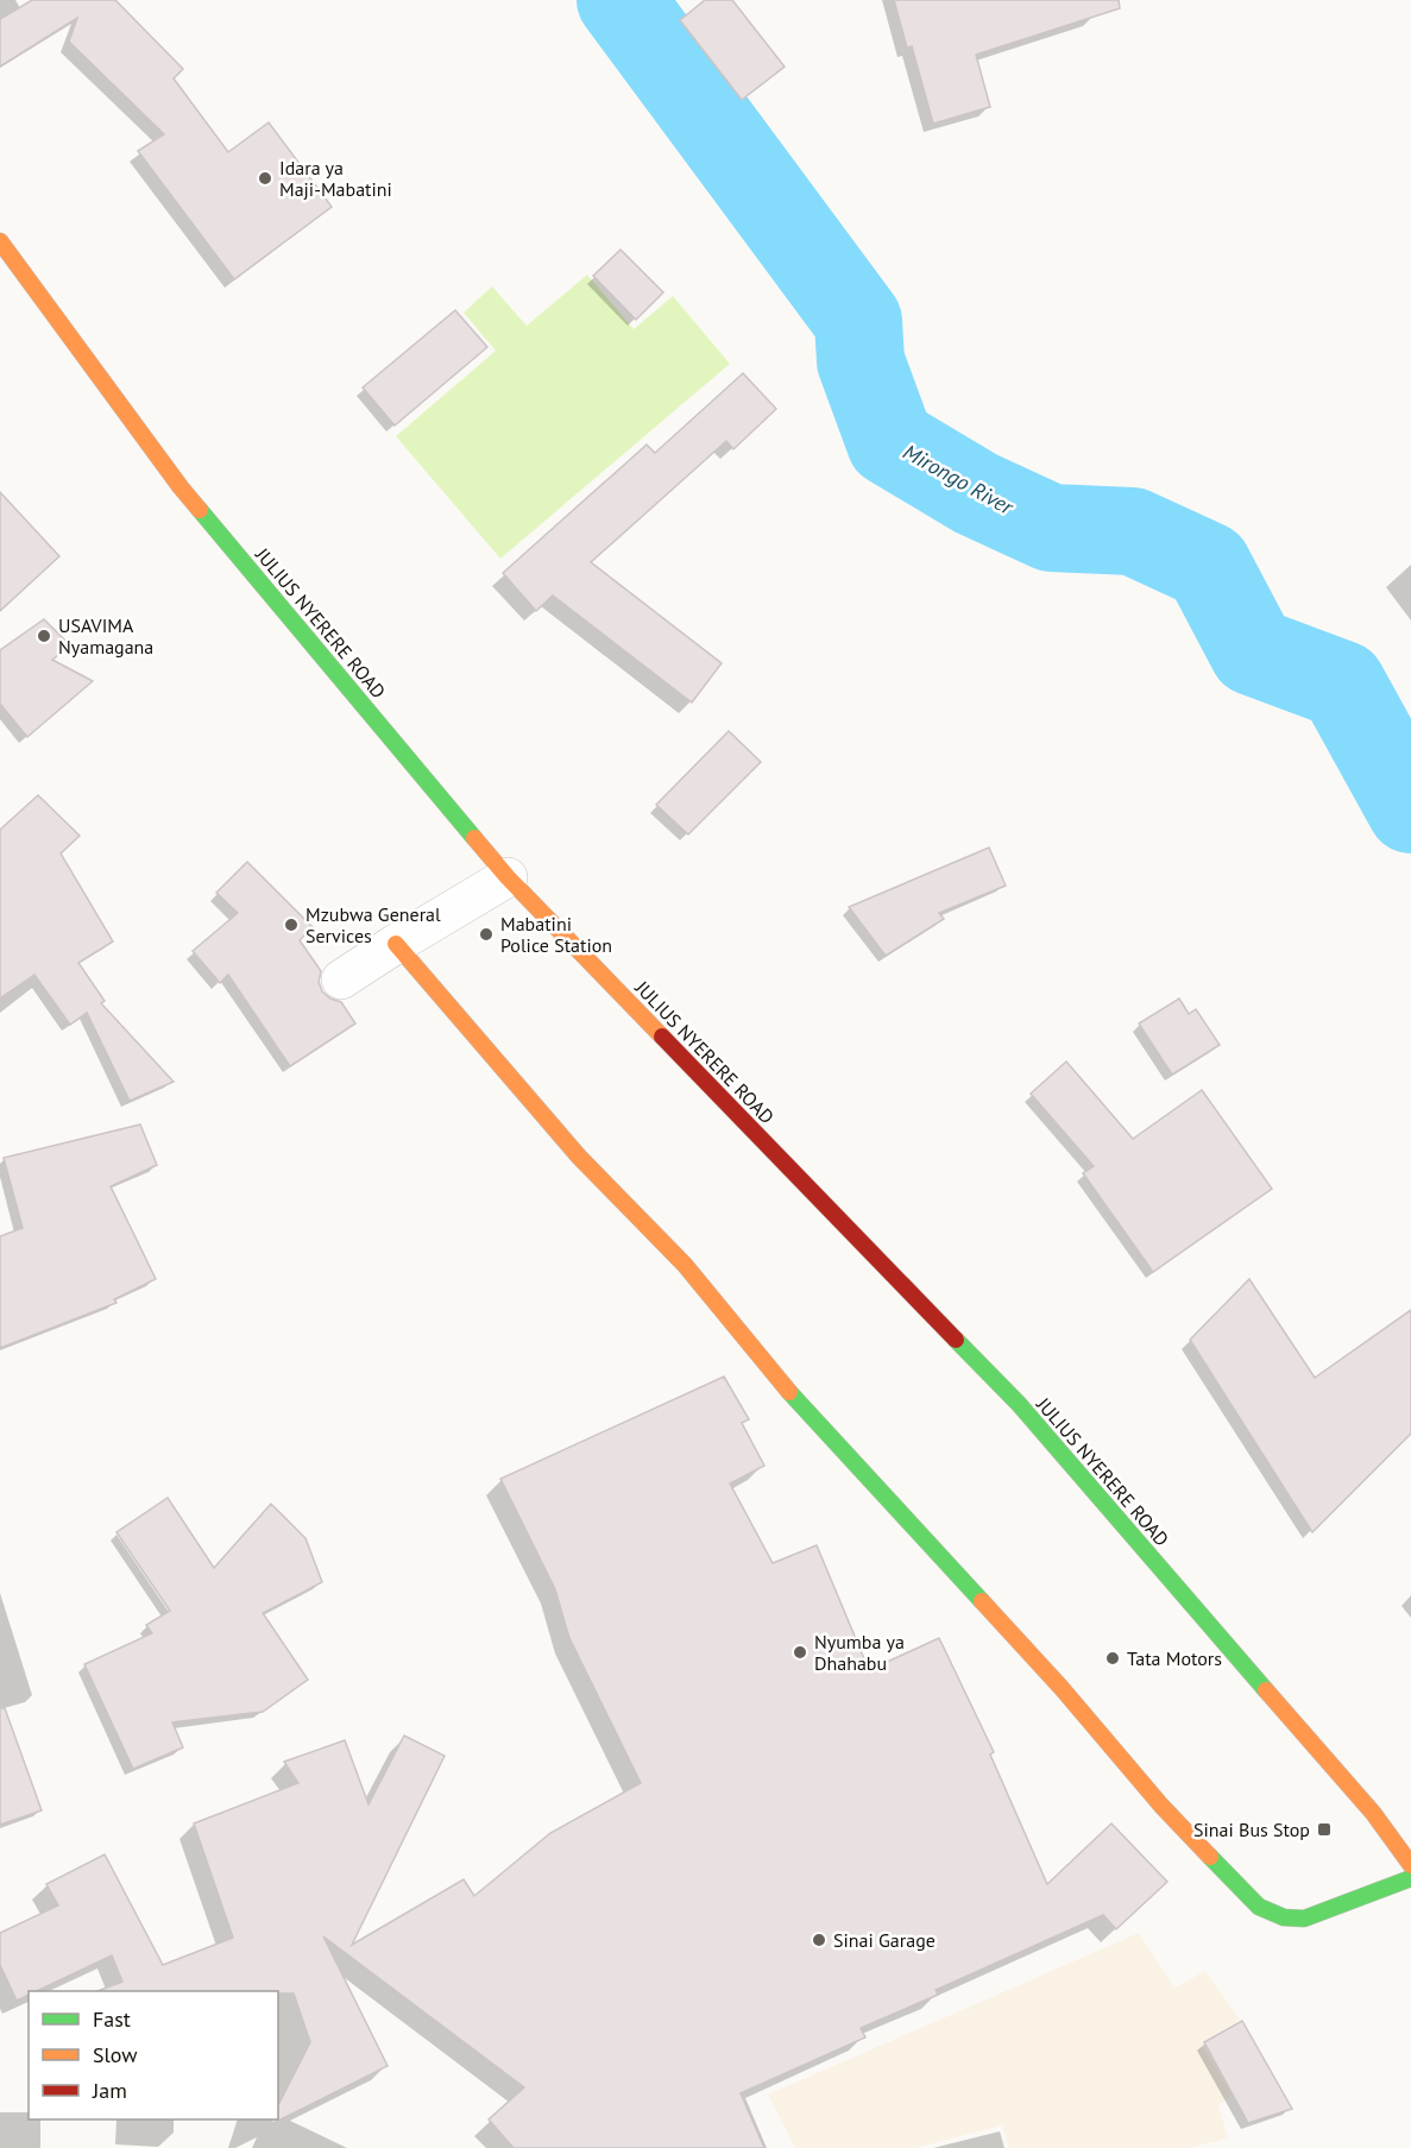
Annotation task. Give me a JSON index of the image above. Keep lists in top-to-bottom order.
{
  "streets": {
    "main road": ["JULIUS NYERERE ROAD"]
  },
  "water": ["Mirongo River"],
  "places": {
    "other": [
      "Idara ya Maji-Mabatini",
      "USAVIMA Nyamagana",
      "Mzubwa General Services",
      "Mabatini Police Station",
      "Nyumba ya Dhahabu",
      "Tata Motors",
      "Sinai Garage"
    ],
    "transit": ["Sinai Bus Stop"]
  },
  "legend": ["Fast", "Slow", "Jam"]
}
